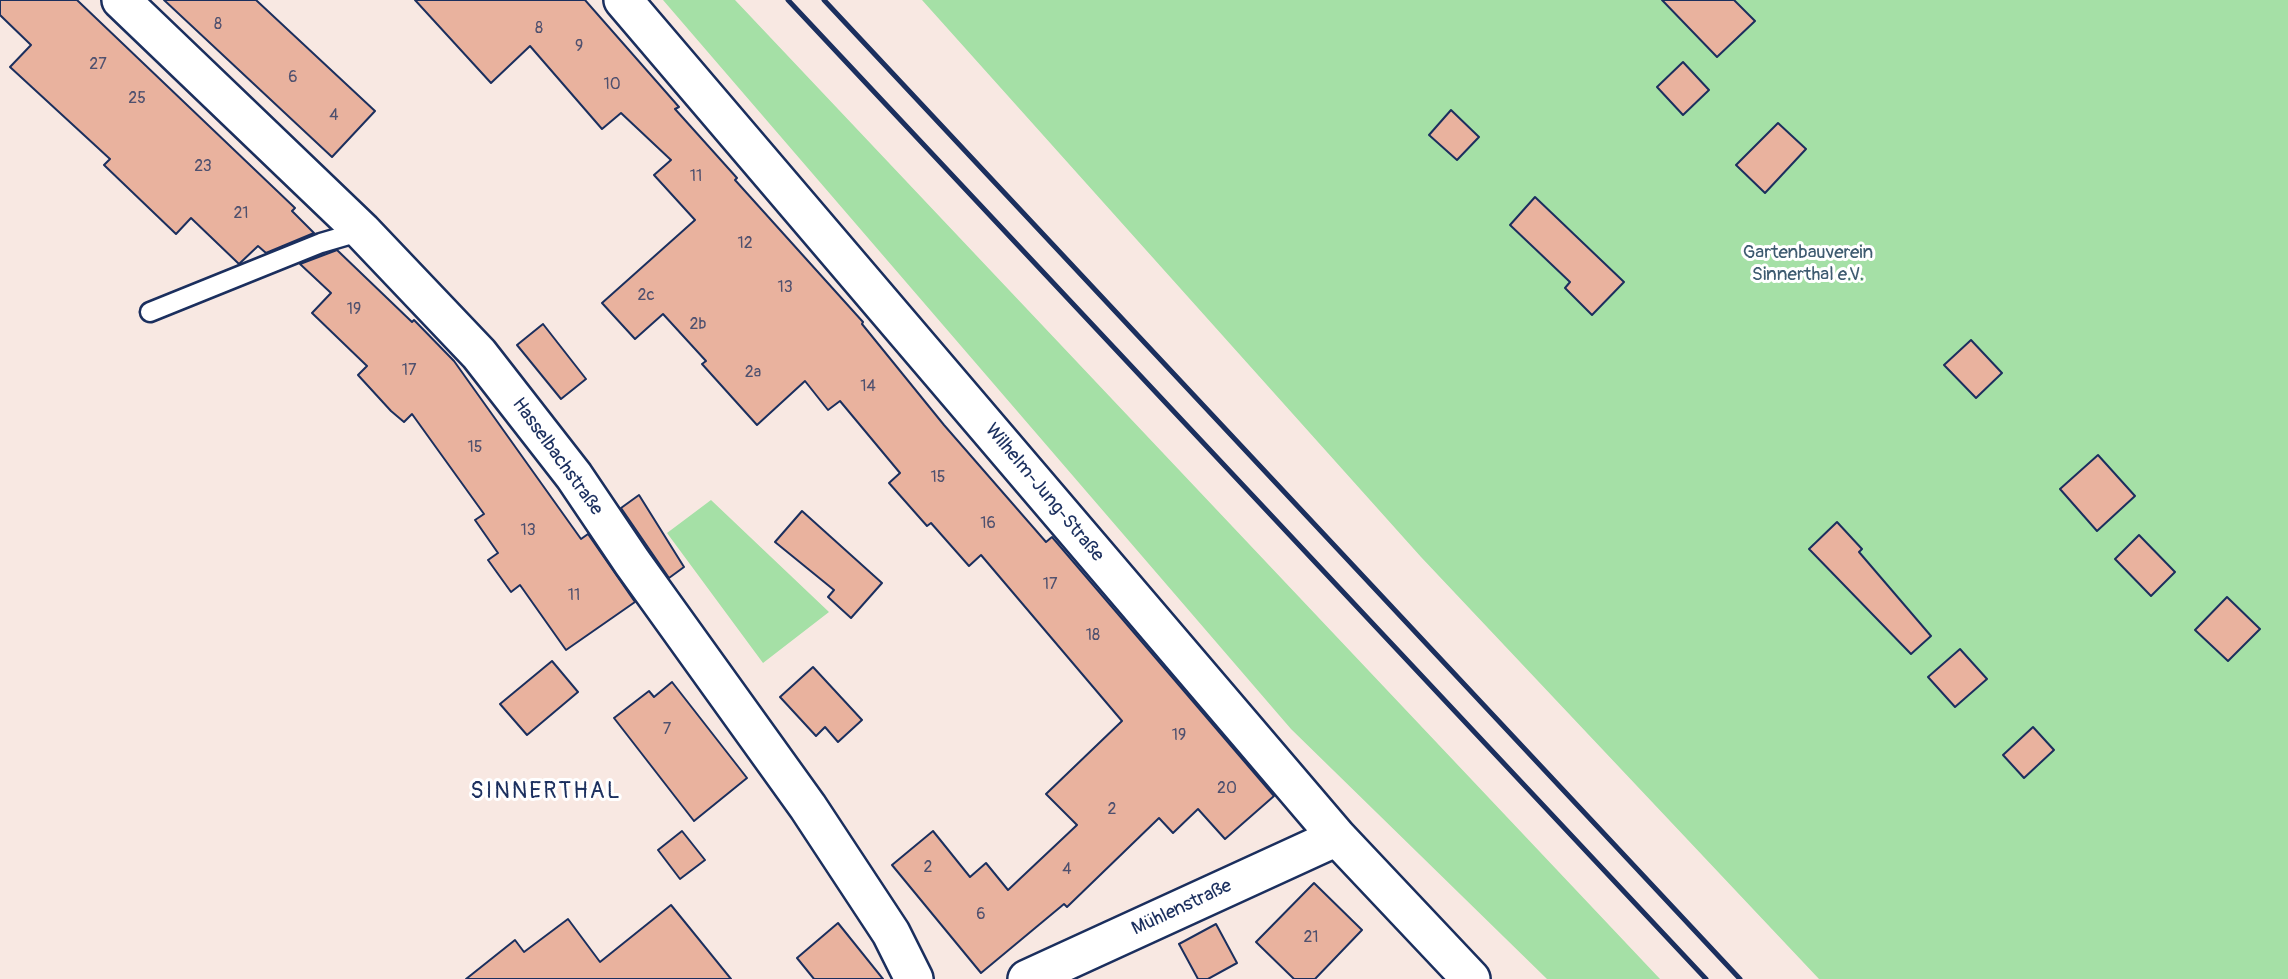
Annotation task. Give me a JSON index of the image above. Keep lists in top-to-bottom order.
{
  "streets": {
    "street": ["Hasselbachstraße", "Wilhelm-Jung-Straße", "Mühlenstraße"]
  },
  "crossings": [
    ["Wilhelm-Jung-Straße", "Mühlenstraße"]
  ],
  "districts": ["SINNERTHAL"],
  "parks": ["Gartenbauverein Sinnerthal e.V."],
  "house_numbers": [
    "8",
    "8",
    "9",
    "27",
    "6",
    "10",
    "25",
    "4",
    "23",
    "11",
    "21",
    "12",
    "13",
    "2c",
    "19",
    "2b",
    "17",
    "2a",
    "14",
    "15",
    "15",
    "16",
    "13",
    "17",
    "11",
    "18",
    "7",
    "19",
    "20",
    "2",
    "2",
    "4",
    "6",
    "21"
  ]
}
